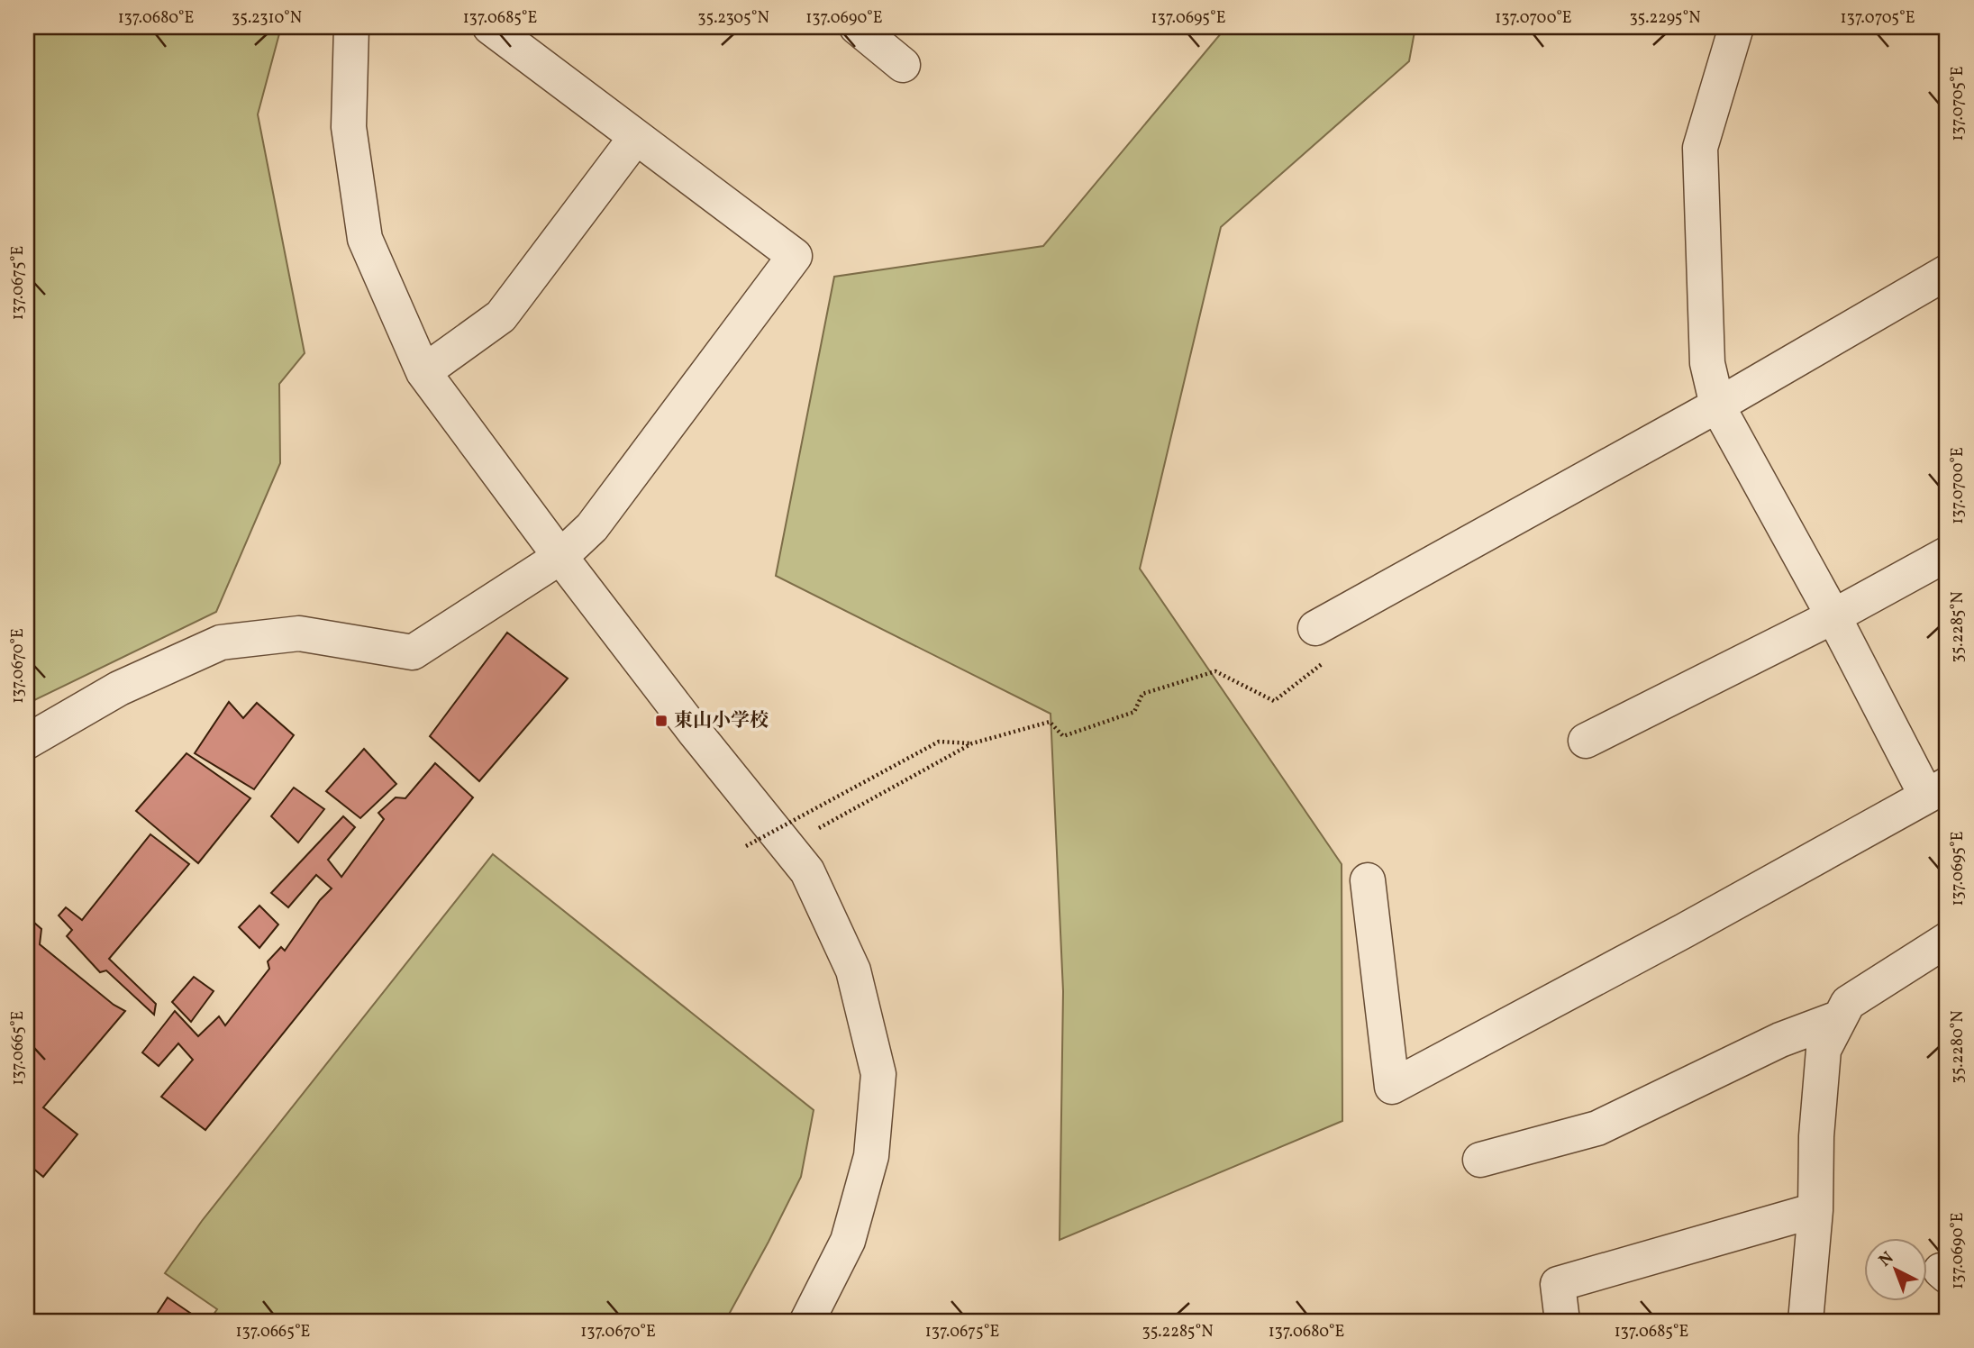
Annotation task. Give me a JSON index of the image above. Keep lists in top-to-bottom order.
{
  "places": {
    "transit": ["東山小学校"]
  },
  "north": "top left",
  "coordinates": [
    "137.0680°E",
    "35.2310°N",
    "137.0685°E",
    "35.2305°N",
    "137.0690°E",
    "137.0695°E",
    "137.0700°E",
    "35.2295°N",
    "137.0705°E",
    "137.0675°E",
    "35.2285°N",
    "137.0670°E",
    "35.2280°N",
    "137.0665°E"
  ]
}
